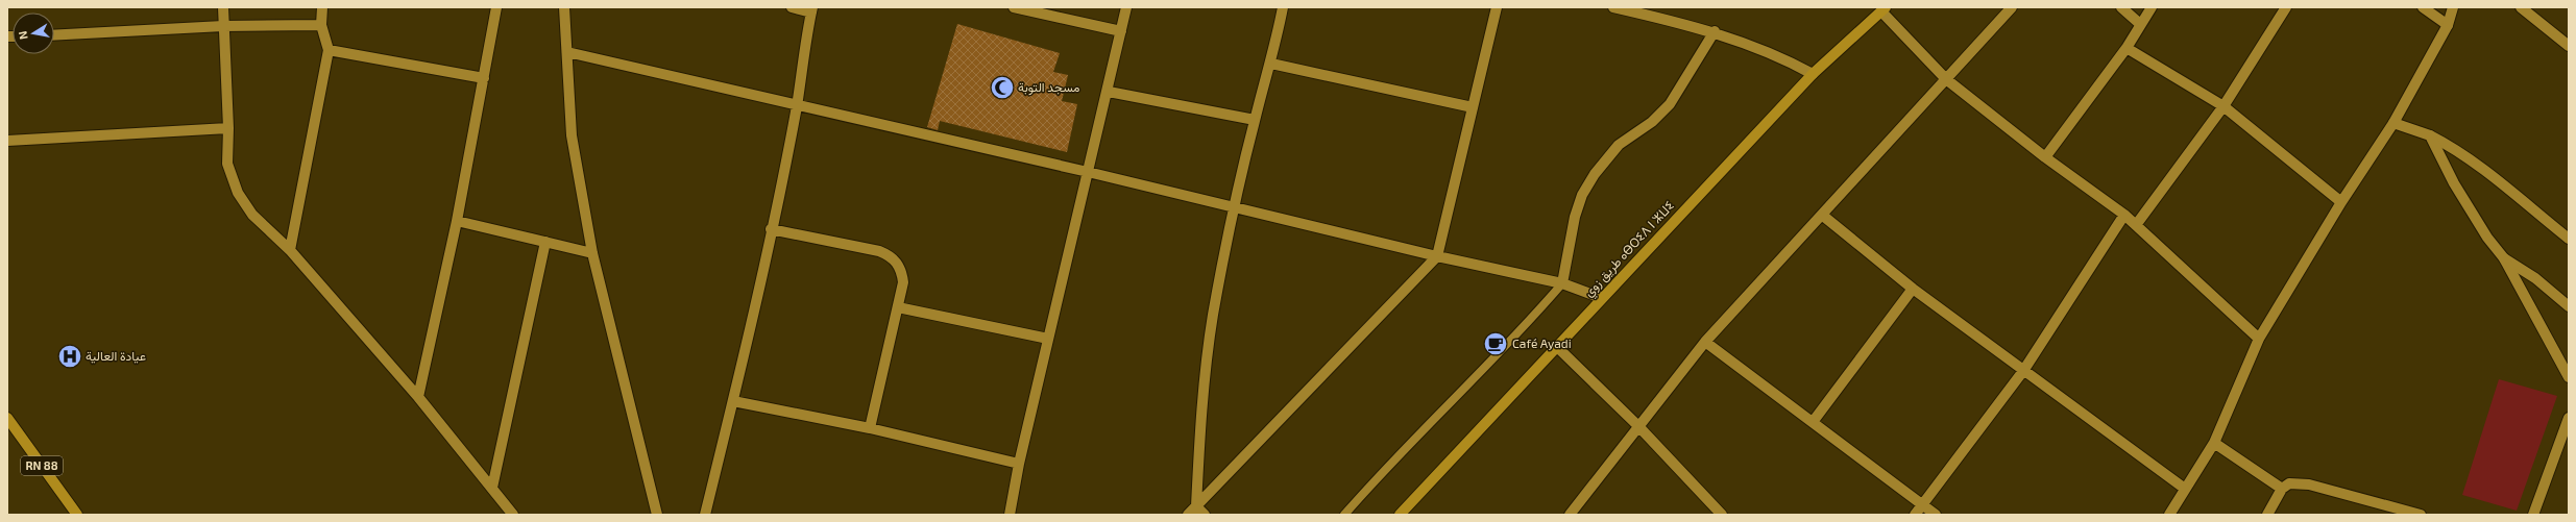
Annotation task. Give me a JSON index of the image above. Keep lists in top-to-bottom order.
{
  "streets": {
    "main road": ["طريق زوي ⴰⴱⵔⵉⴷ ⵏ ⵣⵡⵉ", "RN 88"]
  },
  "places": {
    "mosque": ["مسجد التوبة"],
    "cafe": ["Café Ayadi"],
    "hospital": ["عيادة العالية"]
  },
  "north": "left"
}
